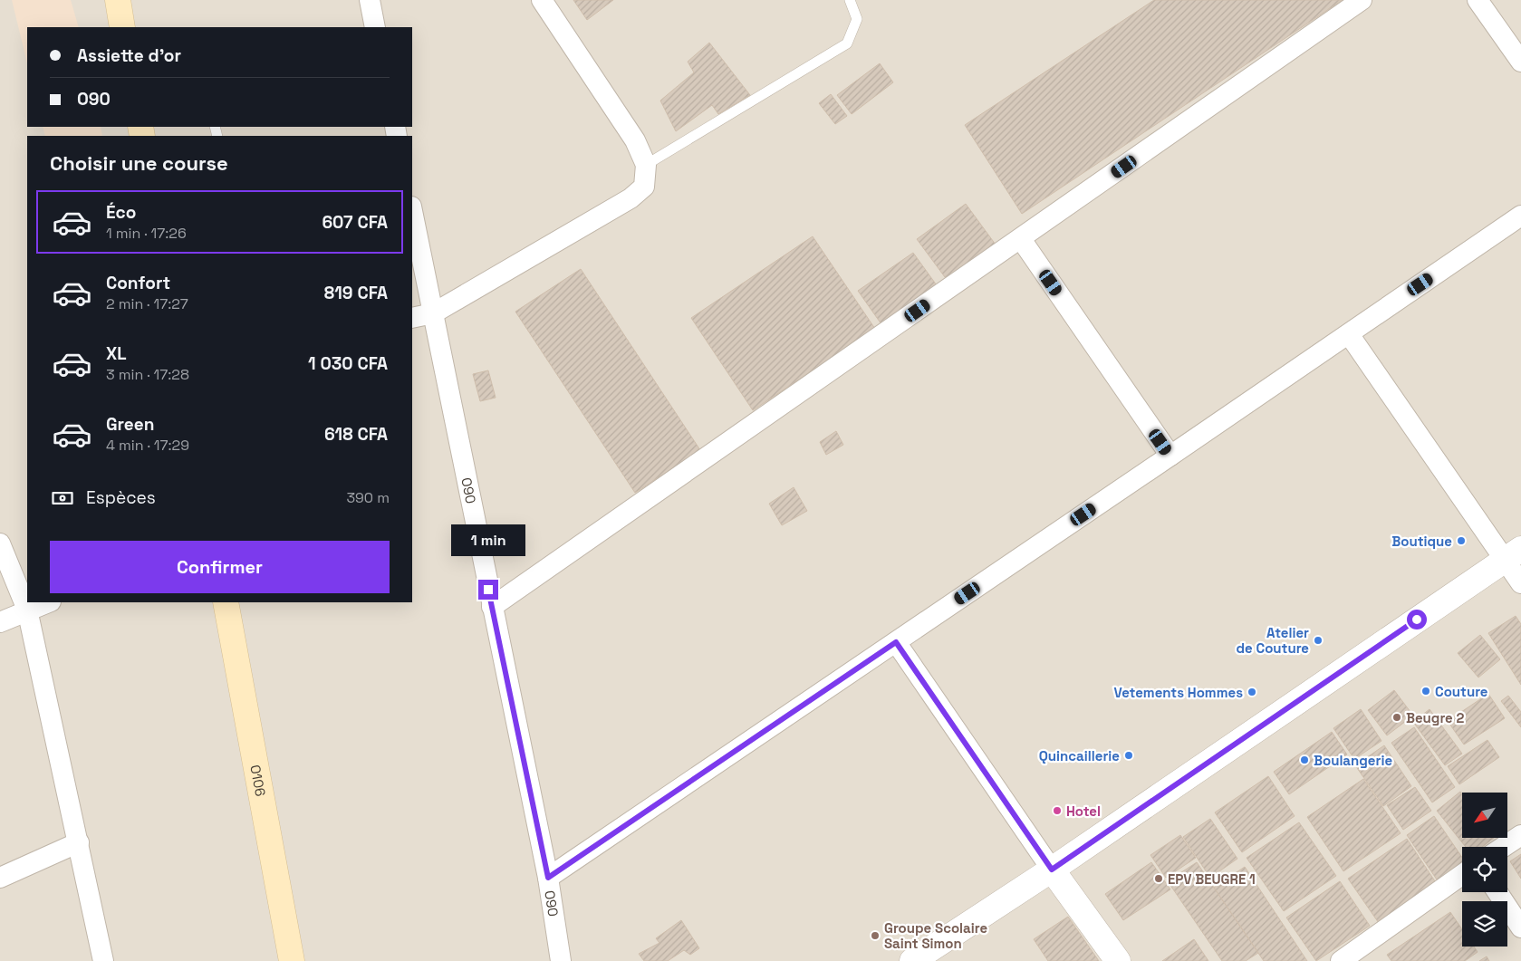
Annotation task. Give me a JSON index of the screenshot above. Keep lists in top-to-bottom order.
{
  "streets": {
    "main road": ["O106"],
    "street": ["O90"]
  },
  "places": [
    "Boutique",
    "Atelier de Couture",
    "Couture",
    "Vetements Hommes",
    "Beugre 2",
    "Quincaillerie",
    "Boulangerie",
    "Hotel",
    "EPV BEUGRE 1",
    "Groupe Scolaire Saint Simon"
  ],
  "north": "bottom left",
  "page": {
    "banner": ["Assiette d'or", "O90"],
    "heading": "Choisir une course",
    "list": [
      {
        "name": "Éco",
        "note": "1 min · 17:26",
        "value": "607 CFA"
      },
      {
        "name": "Confort",
        "note": "2 min · 17:27",
        "value": "819 CFA"
      },
      {
        "name": "XL",
        "note": "3 min · 17:28",
        "value": "1 030 CFA"
      },
      {
        "name": "Green",
        "note": "4 min · 17:29",
        "value": "618 CFA"
      }
    ],
    "pay": ["Espèces", "390 m"],
    "bubble": "1 min",
    "buttons": "Confirmer"
  }
}
